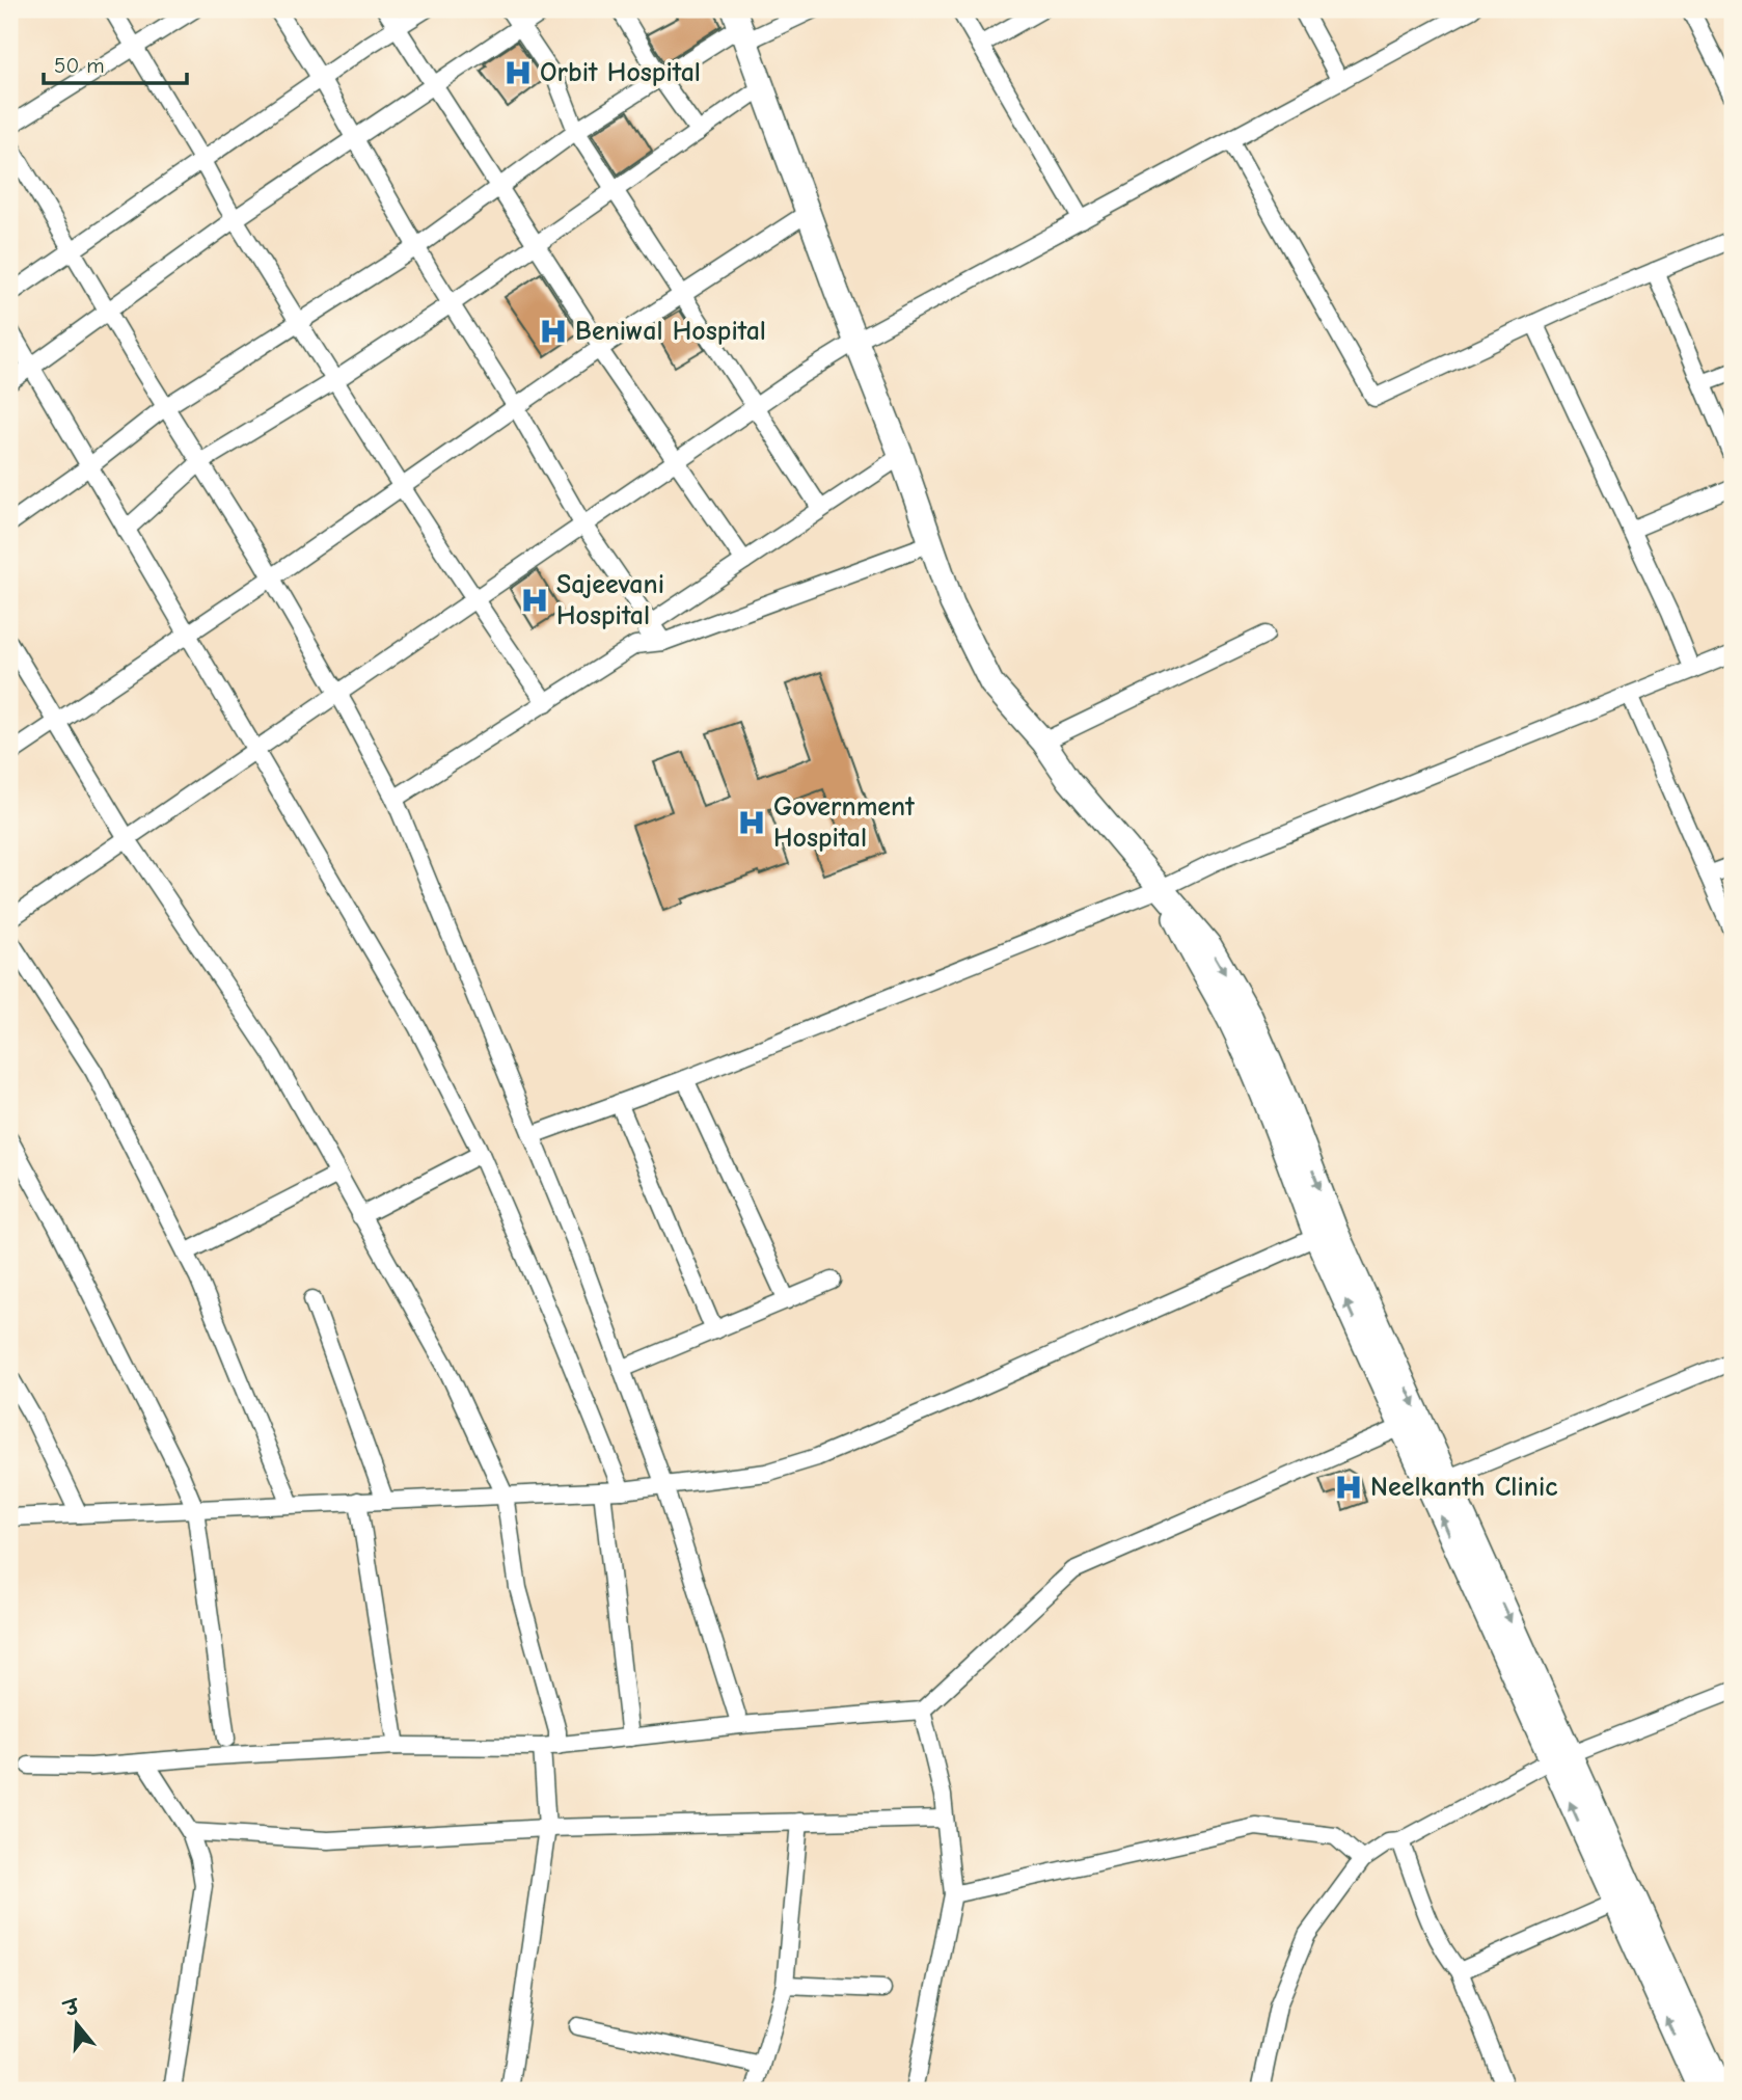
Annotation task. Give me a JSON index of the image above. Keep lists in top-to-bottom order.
{
  "places": {
    "hospital": [
      "Orbit Hospital",
      "Beniwal Hospital",
      "Sajeevani Hospital",
      "Government Hospital",
      "Neelkanth Clinic"
    ]
  },
  "scale_bar": "50 m",
  "north": "top"
}
